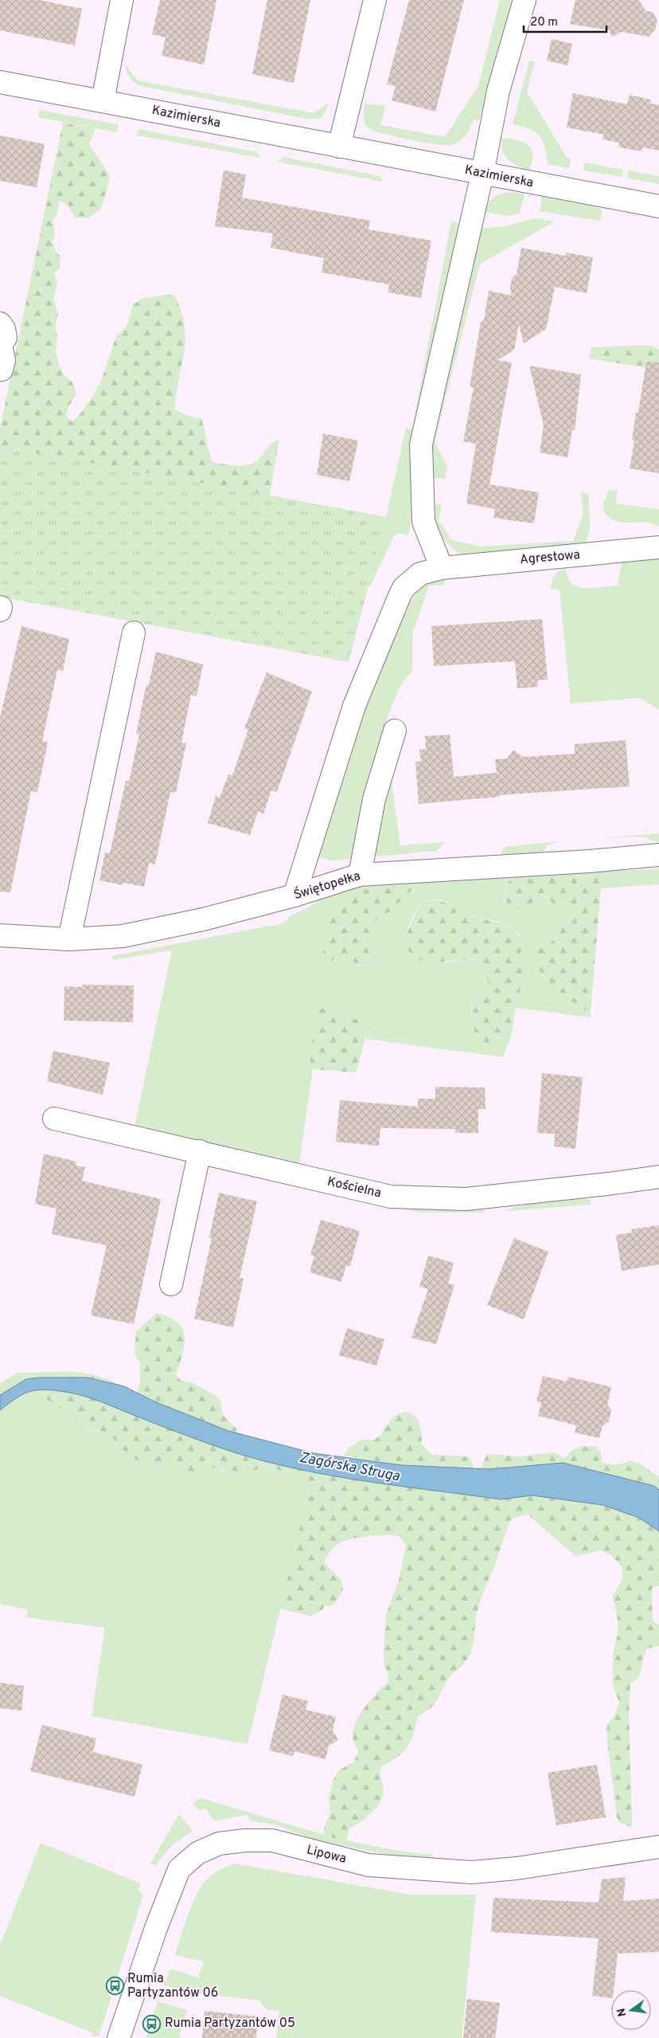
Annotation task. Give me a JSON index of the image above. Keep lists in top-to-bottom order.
{
  "streets": {
    "street": [
      "Kazimierska",
      "Agrestowa",
      "Świętopełka",
      "Kościelna",
      "Lipowa"
    ]
  },
  "crossings": [
    ["Agrestowa", "Świętopełka"]
  ],
  "water": ["Zagórska Struga"],
  "places": {
    "bus stop": ["Rumia Partyzantów 06", "Rumia Partyzantów 05"]
  },
  "scale_bar": "20 m",
  "north": "left"
}
